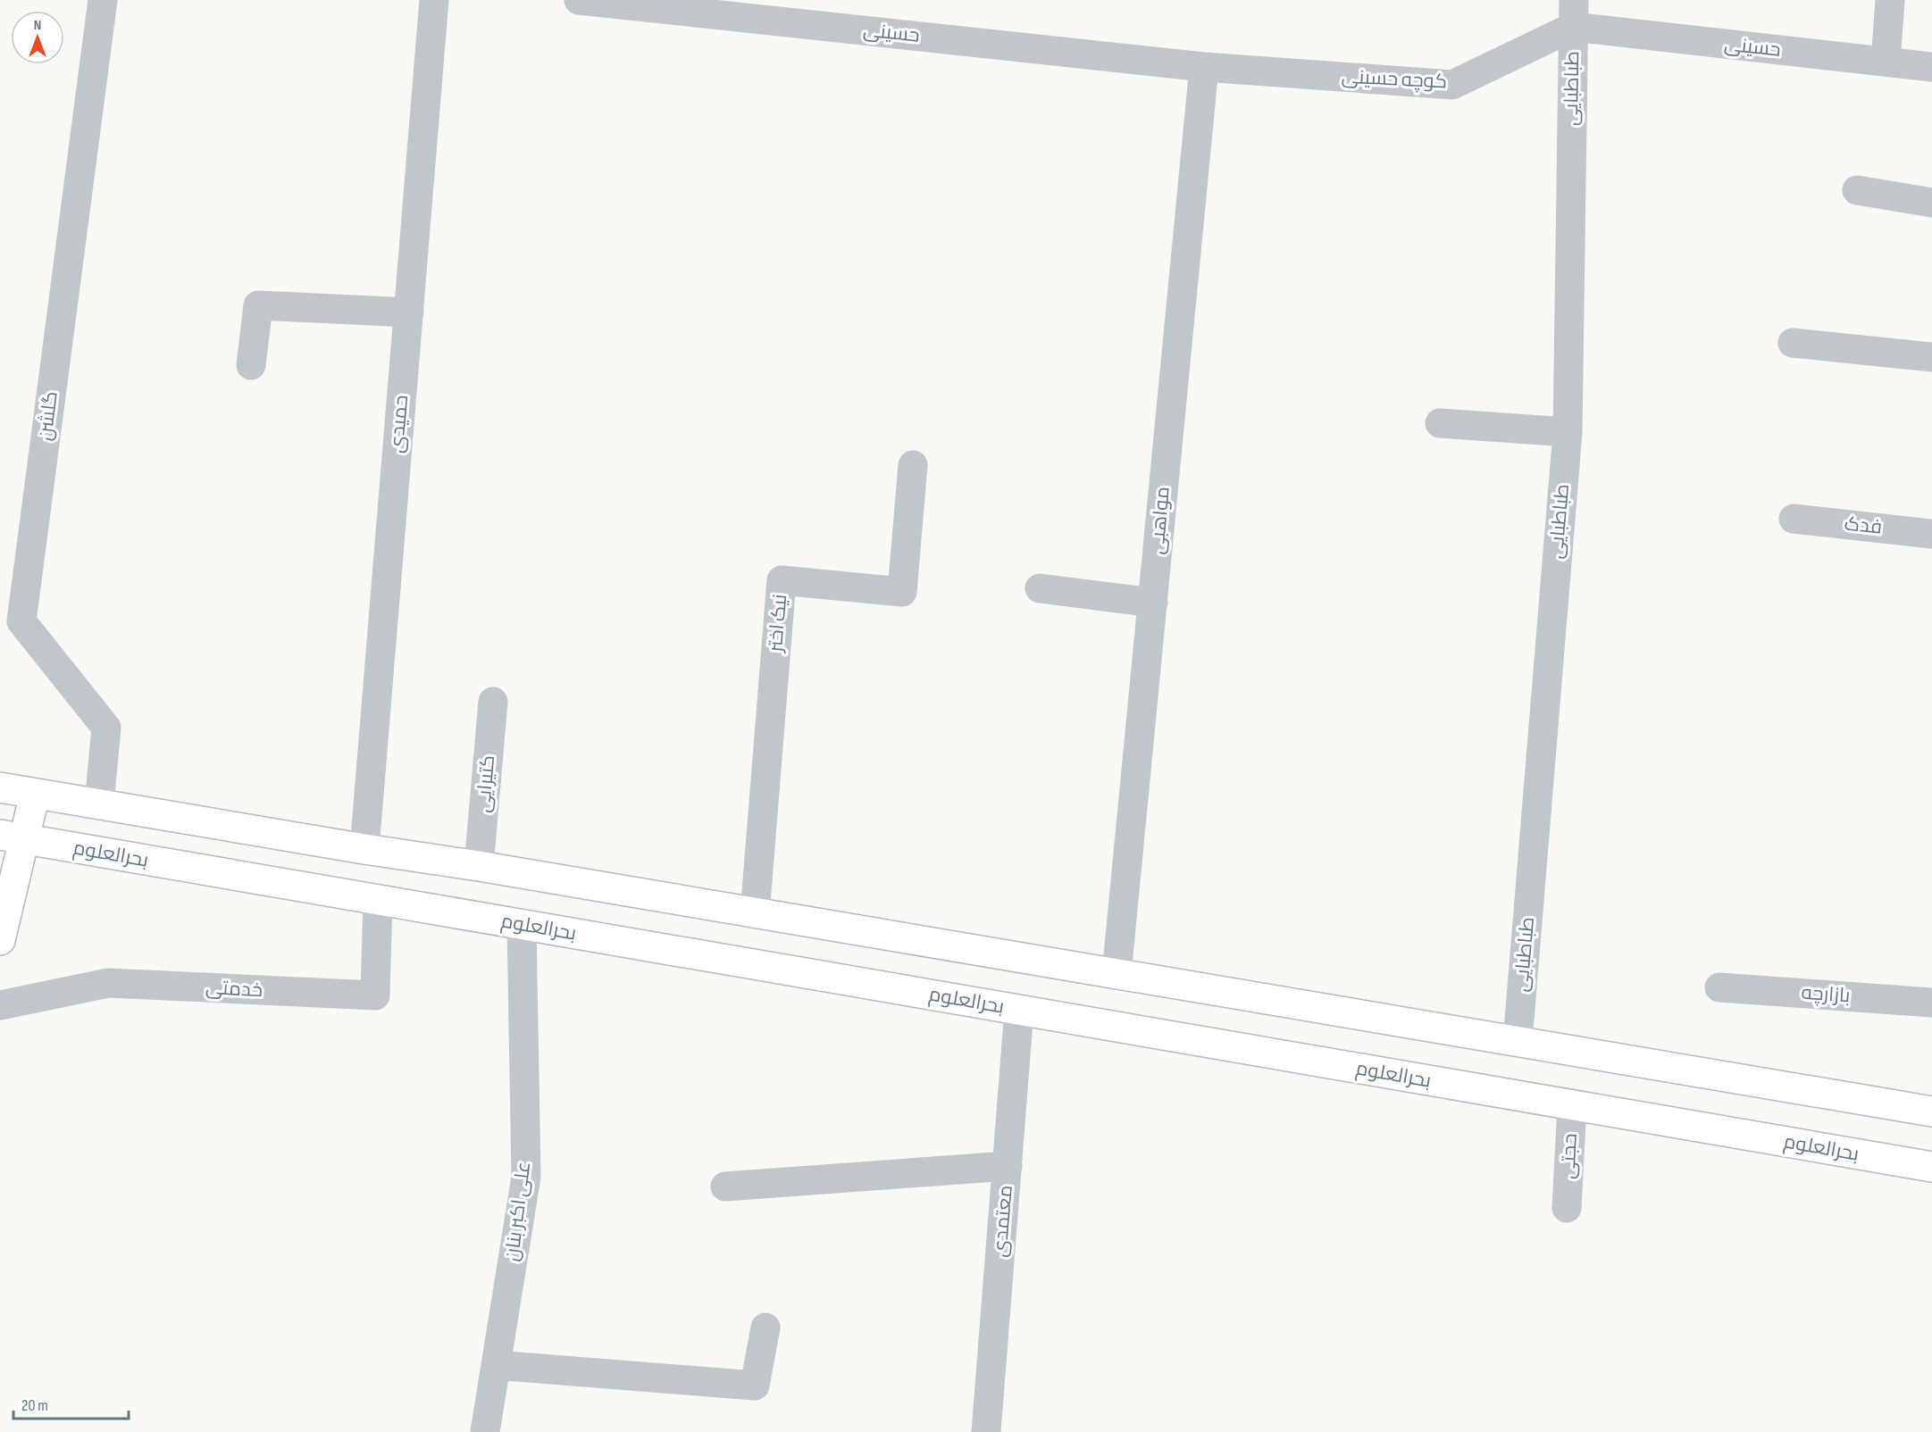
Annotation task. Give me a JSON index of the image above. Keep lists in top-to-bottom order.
{
  "streets": {
    "main road": ["بحرالعلوم"],
    "street": [
      "حسینی",
      "کوچه حسینی",
      "طباطبایی",
      "گلشن",
      "حمیدی",
      "مواهبی",
      "فدک",
      "نیک اختر",
      "کتیرایی",
      "خدمتی",
      "بازارچه",
      "حجتی",
      "علی اکبر بنان",
      "معتمدی"
    ]
  },
  "crossings": [
    ["حسینی", "کوچه حسینی"],
    ["حسینی", "طباطبایی"],
    ["حسینی", "مواهبی"],
    ["کوچه حسینی", "طباطبایی"],
    ["کوچه حسینی", "مواهبی"],
    ["بحرالعلوم", "خدمتی"],
    ["بحرالعلوم", "حجتی"],
    ["بحرالعلوم", "علی اکبر بنان"],
    ["بحرالعلوم", "معتمدی"]
  ],
  "scale_bar": "20 m",
  "north": "top"
}
